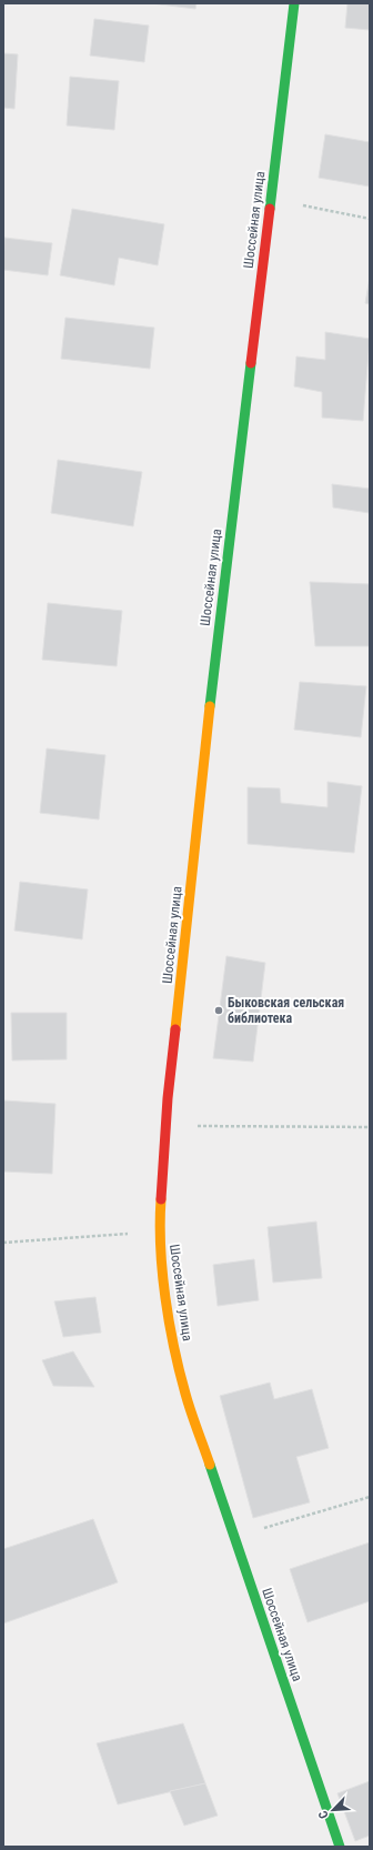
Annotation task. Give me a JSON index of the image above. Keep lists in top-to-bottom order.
{
  "streets": {
    "street": ["Шоссейная улица"]
  },
  "places": ["Быковская сельская библиотека"],
  "north": "bottom left"
}
